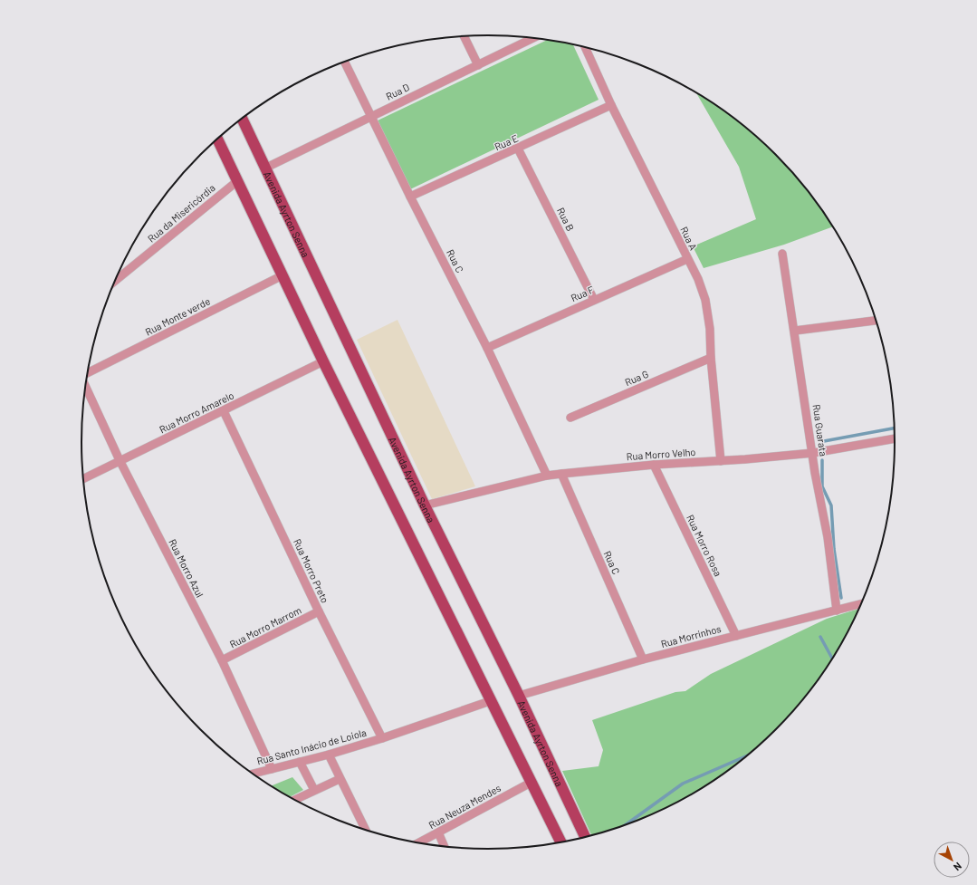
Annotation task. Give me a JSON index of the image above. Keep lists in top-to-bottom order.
{
  "streets": {
    "main road": ["Avenida Ayrton Senna"],
    "street": [
      "Rua D",
      "Rua E",
      "Rua da Misericórdia",
      "Rua B",
      "Rua A",
      "Rua C",
      "Rua F",
      "Rua Monte verde",
      "Rua G",
      "Rua Morro Amarelo",
      "Rua Guarata",
      "Rua Morro Velho",
      "Rua Morro Rosa",
      "Rua Morro Azul",
      "Rua Morro Preto",
      "Rua Morro Marrom",
      "Rua Morrinhos",
      "Rua Santo Inácio de Loiola",
      "Rua Neuza Mendes"
    ]
  },
  "crossings": [
    ["Rua D", "Avenida Ayrton Senna"],
    ["Rua D", "Rua C"],
    ["Rua E", "Rua B"],
    ["Rua E", "Rua A"],
    ["Rua E", "Rua C"],
    ["Avenida Ayrton Senna", "Rua Morro Velho"],
    ["Avenida Ayrton Senna", "Rua Morrinhos"],
    ["Rua B", "Rua F"],
    ["Rua A", "Rua F"],
    ["Rua A", "Rua G"],
    ["Rua A", "Rua Morro Velho"],
    ["Rua C", "Rua F"],
    ["Rua C", "Rua Morro Velho"],
    ["Rua C", "Rua Morrinhos"],
    ["Rua Morro Amarelo", "Rua Morro Azul"],
    ["Rua Morro Amarelo", "Rua Morro Preto"],
    ["Rua Guarata", "Rua Morro Velho"],
    ["Rua Guarata", "Rua Morrinhos"],
    ["Rua Morro Velho", "Rua Morro Rosa"],
    ["Rua Morro Rosa", "Rua Morrinhos"],
    ["Rua Morro Azul", "Rua Morro Marrom"],
    ["Rua Morro Azul", "Rua Santo Inácio de Loiola"],
    ["Rua Morro Preto", "Rua Morro Marrom"],
    ["Rua Morro Preto", "Rua Santo Inácio de Loiola"]
  ],
  "north": "bottom right"
}
